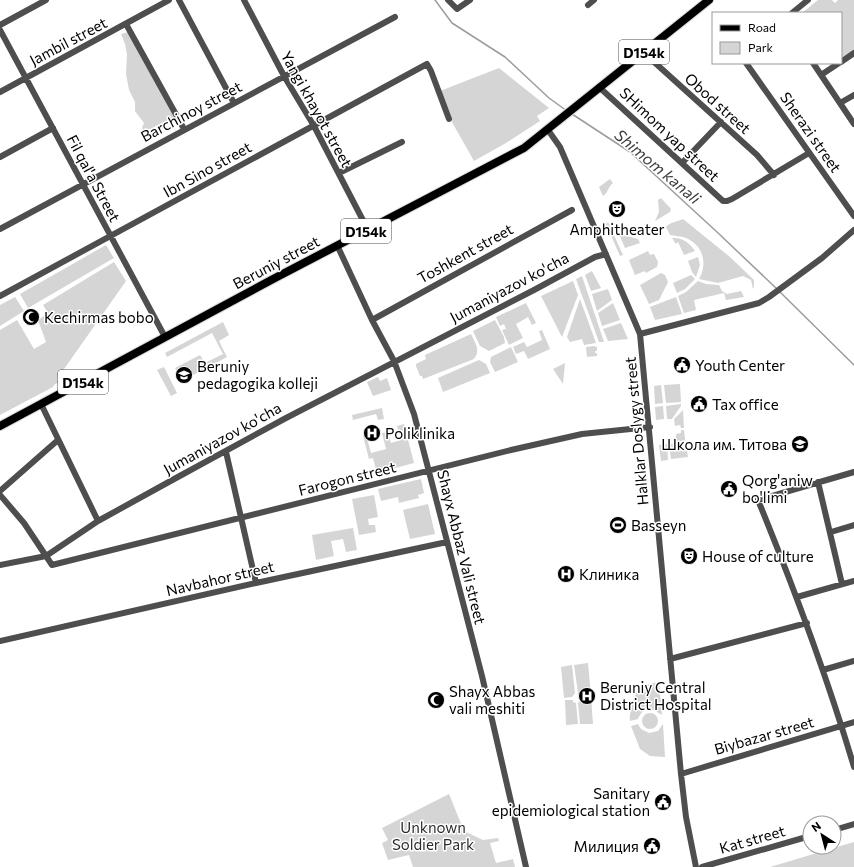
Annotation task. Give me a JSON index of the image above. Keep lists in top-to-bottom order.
{
  "streets": {
    "main road": ["D154k", "Beruniy street"],
    "street": [
      "Jambil street",
      "Obod street",
      "Yangi khayot street",
      "Barchinoy street",
      "Sherazi street",
      "SHimom yap street",
      "Ibn Sino street",
      "Fil qal'a Street",
      "Toshkent street",
      "Jumaniyazov ko'cha",
      "Halklar Doslygy street",
      "Farogon street",
      "Shayx Abbaz Vali street",
      "Navbahor street",
      "Biybazar street",
      "Kat street"
    ]
  },
  "crossings": [
    ["Jambil street", "Fil qal'a Street"],
    ["D154k", "Obod street"],
    ["D154k", "SHimom yap street"],
    ["D154k", "Beruniy street"],
    ["Obod street", "SHimom yap street"],
    ["Yangi khayot street", "Barchinoy street"],
    ["Yangi khayot street", "Ibn Sino street"],
    ["Yangi khayot street", "Beruniy street"],
    ["Barchinoy street", "Fil qal'a Street"],
    ["SHimom yap street", "Beruniy street"],
    ["Ibn Sino street", "Fil qal'a Street"],
    ["Fil qal'a Street", "Beruniy street"],
    ["Toshkent street", "Shayx Abbaz Vali street"],
    ["Beruniy street", "Halklar Doslygy street"],
    ["Beruniy street", "Shayx Abbaz Vali street"],
    ["Jumaniyazov ko'cha", "Halklar Doslygy street"],
    ["Jumaniyazov ko'cha", "Farogon street"],
    ["Jumaniyazov ko'cha", "Shayx Abbaz Vali street"],
    ["Halklar Doslygy street", "Farogon street"],
    ["Halklar Doslygy street", "Biybazar street"],
    ["Farogon street", "Shayx Abbaz Vali street"],
    ["Shayx Abbaz Vali street", "Navbahor street"]
  ],
  "water": ["Shimom kanali"],
  "parks": ["Unknown Soldier Park"],
  "places": {
    "theatre": ["Amphitheater", "House of culture"],
    "mosque": ["Kechirmas bobo", "Shayx Abbas vali meshiti"],
    "public building": [
      "Youth Center",
      "Tax office",
      "Qorg'aniw bo'limi",
      "Sanitary epidemiological station",
      "Милиция"
    ],
    "school or university": ["Beruniy pedagogika kolleji", "Школа им. Титова"],
    "hospital": ["Poliklinika", "Клиника", "Beruniy Central District Hospital"],
    "sports": ["Basseyn"]
  },
  "legend": ["Road", "Park"],
  "north": "top left"
}
